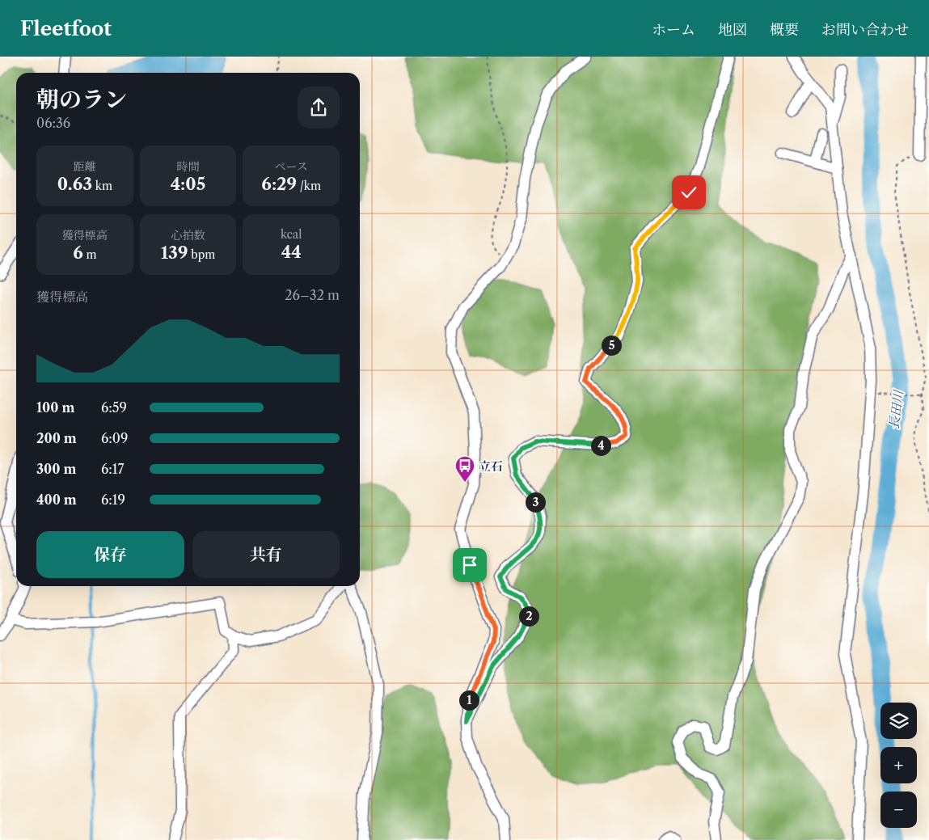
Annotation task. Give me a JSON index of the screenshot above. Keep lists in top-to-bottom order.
{
  "water": ["長田川"],
  "places": {
    "bus stop": ["立石"]
  },
  "page": {
    "header": "Fleetfoot",
    "nav": [
      "ホーム",
      "地図",
      "概要",
      "お問い合わせ"
    ],
    "heading": ["朝のラン", "06:36"],
    "stats": [
      ["距離", "0.63 km"],
      ["時間", "4:05"],
      ["ペース", "6:29 /km"],
      ["獲得標高", "6 m"],
      ["心拍数", "139 bpm"],
      ["kcal", "44"]
    ],
    "chart": ["獲得標高", "26–32 m"],
    "pins": [
      "5",
      "4",
      "3",
      "2",
      "1"
    ],
    "list": [
      {
        "name": "100 m",
        "note": "6:59"
      },
      {
        "name": "200 m",
        "note": "6:09"
      },
      {
        "name": "300 m",
        "note": "6:17"
      },
      {
        "name": "400 m",
        "note": "6:19"
      }
    ],
    "buttons": ["保存", "共有"],
    "map_buttons": ["+", "−"]
  }
}
